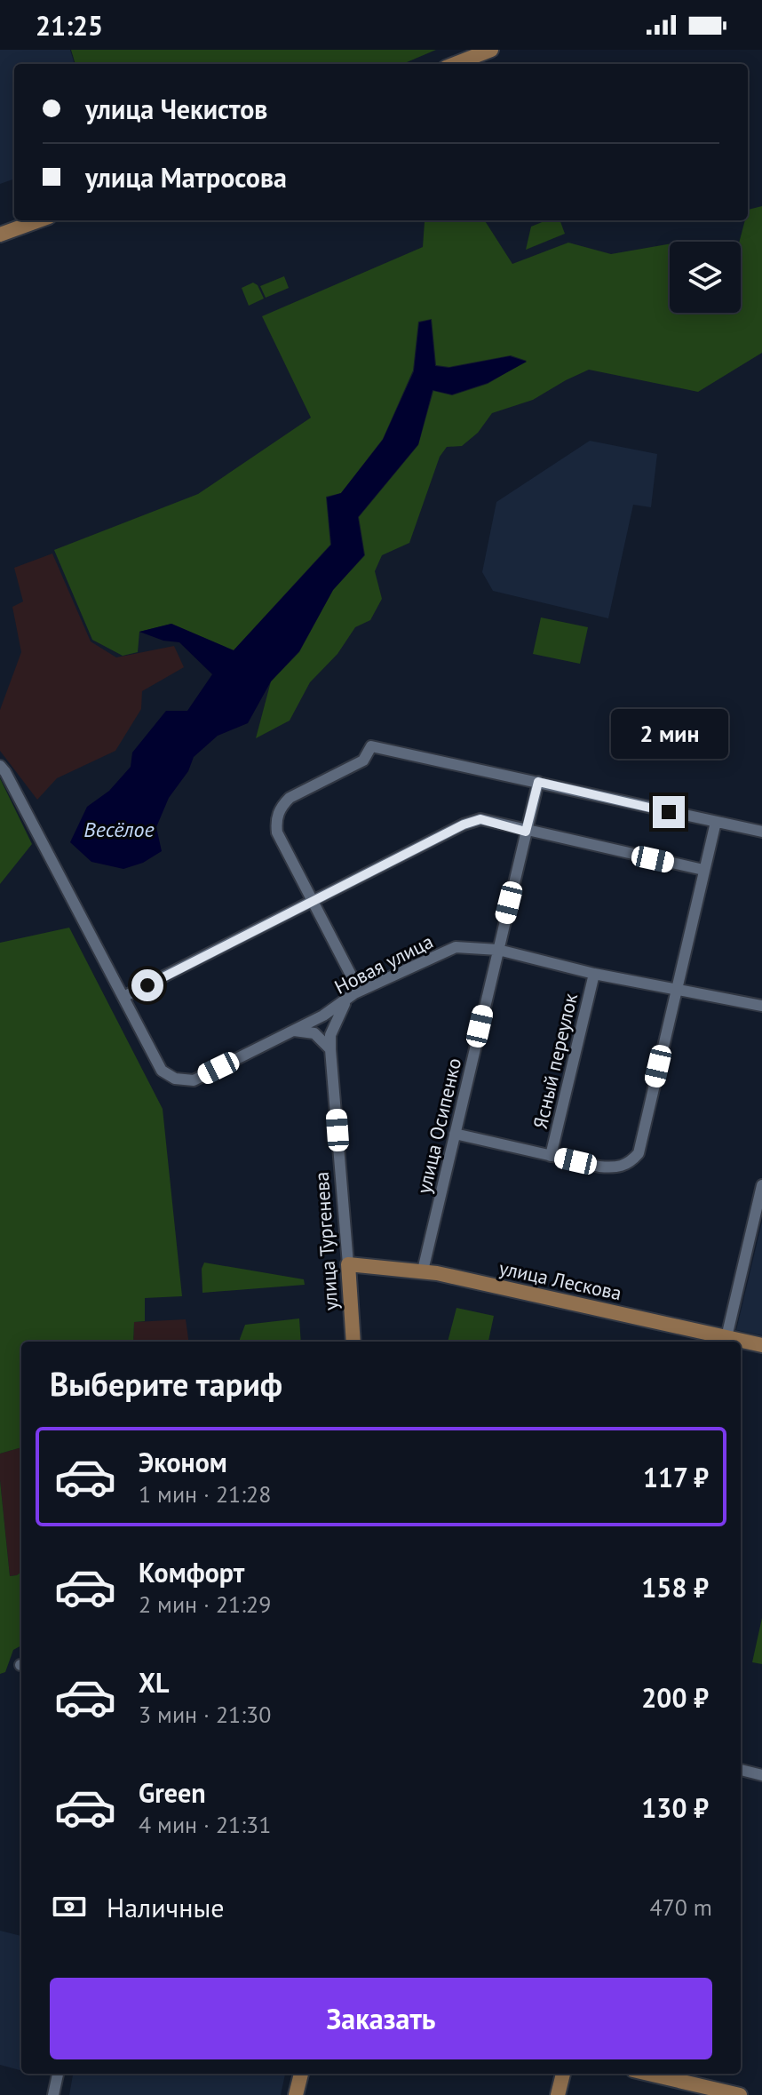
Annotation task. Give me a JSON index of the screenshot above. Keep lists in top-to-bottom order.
{
  "streets": {
    "main road": ["улица Тургенева", "улица Лескова"],
    "street": ["Новая улица", "Ясный переулок", "улица Осипенко"]
  },
  "crossings": [
    ["Новая улица", "Ясный переулок"],
    ["Новая улица", "улица Осипенко"],
    ["Новая улица", "улица Тургенева"],
    ["улица Осипенко", "улица Лескова"],
    ["улица Тургенева", "улица Лескова"]
  ],
  "water": ["Весёлое"],
  "page": {
    "status": "21:25",
    "banner": ["улица Чекистов", "улица Матросова"],
    "bubble": "2 мин",
    "heading": "Выберите тариф",
    "list": [
      {
        "name": "Эконом",
        "note": "1 мин · 21:28",
        "value": "117 ₽"
      },
      {
        "name": "Комфорт",
        "note": "2 мин · 21:29",
        "value": "158 ₽"
      },
      {
        "name": "XL",
        "note": "3 мин · 21:30",
        "value": "200 ₽"
      },
      {
        "name": "Green",
        "note": "4 мин · 21:31",
        "value": "130 ₽"
      }
    ],
    "pay": ["Наличные", "470 m"],
    "buttons": "Заказать"
  }
}
